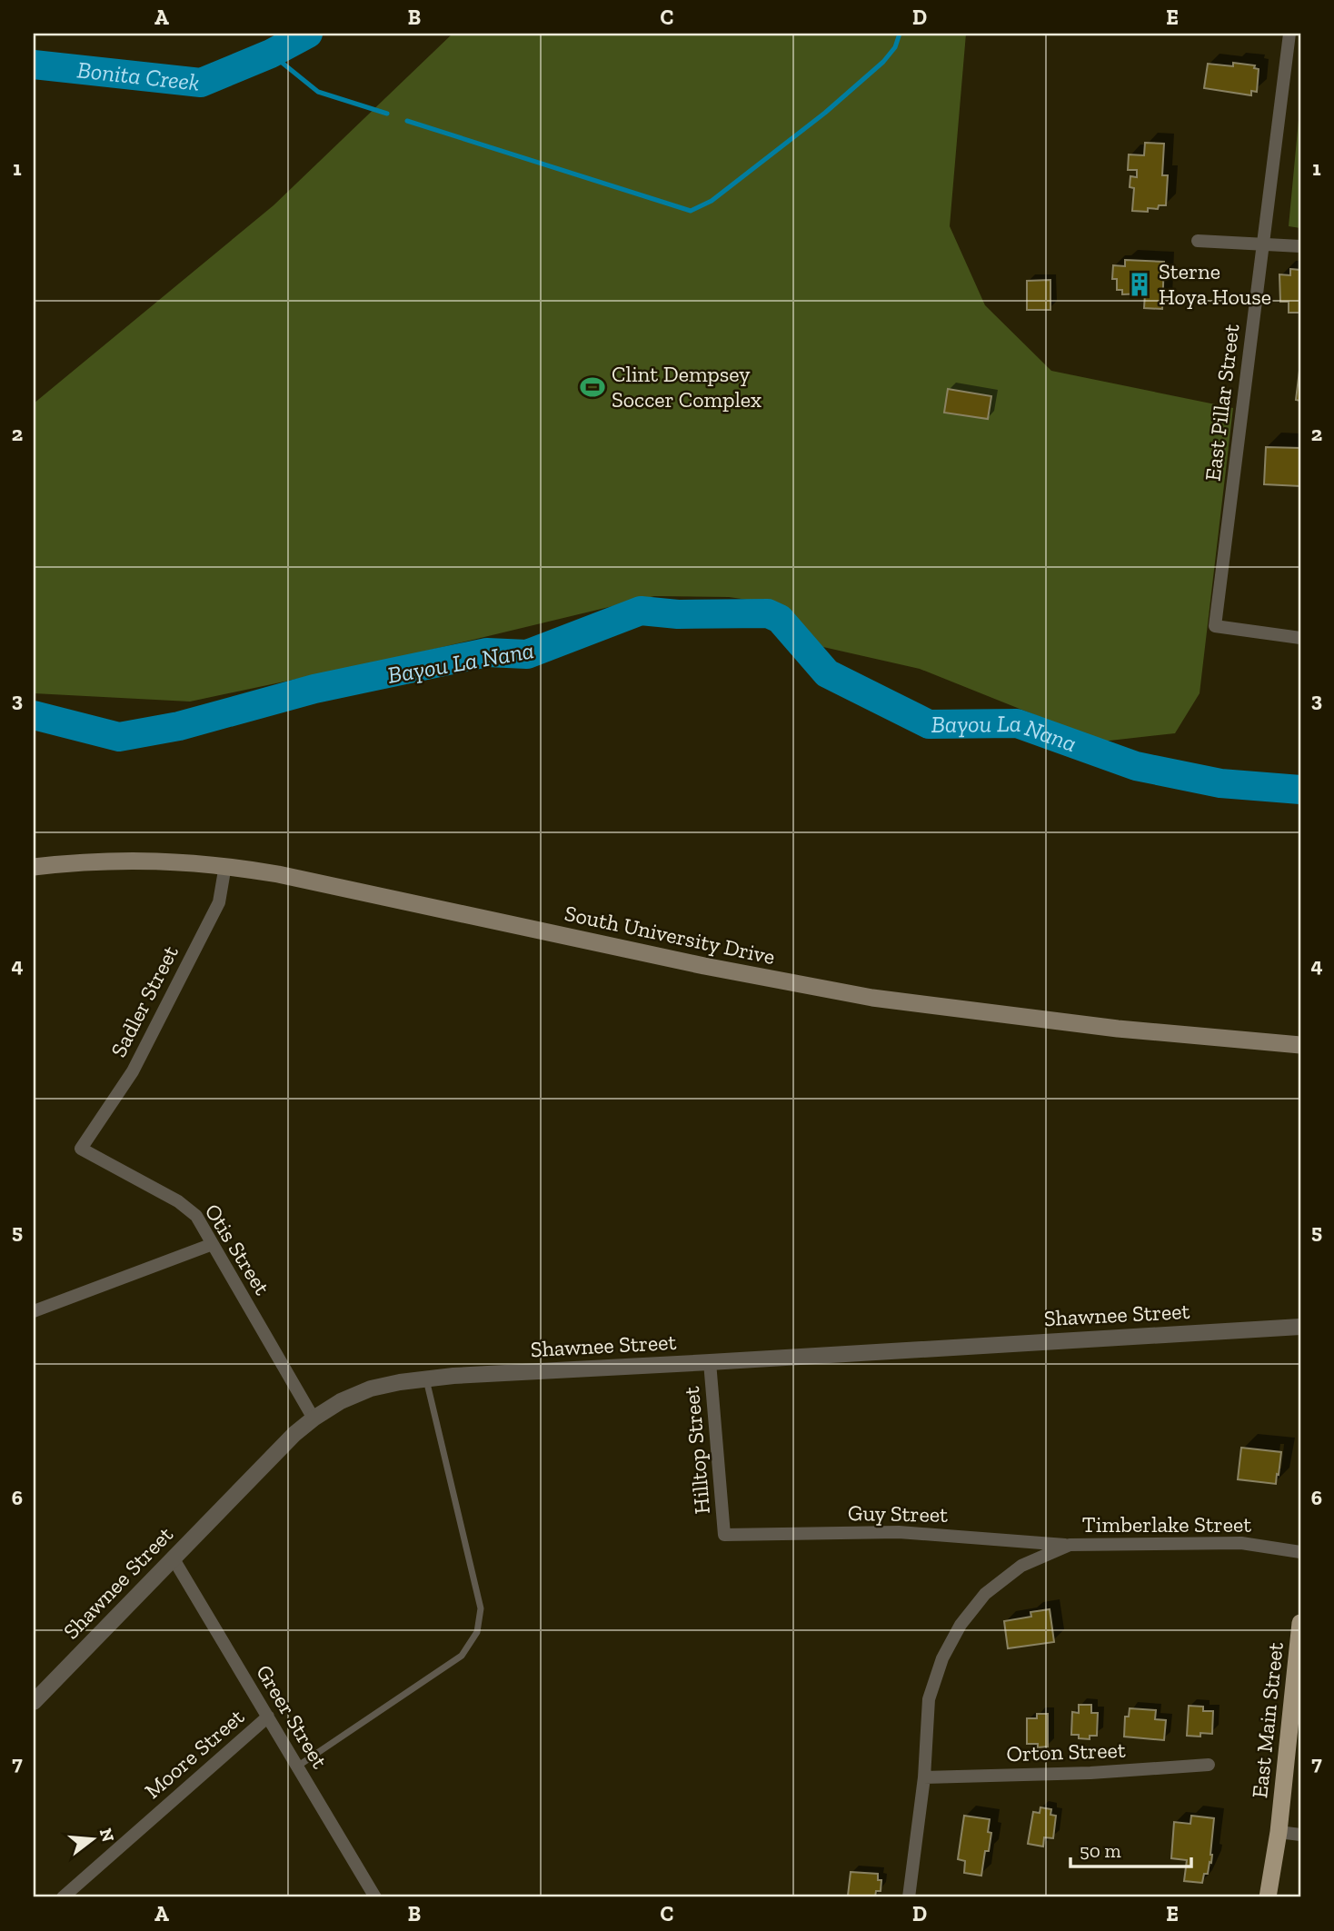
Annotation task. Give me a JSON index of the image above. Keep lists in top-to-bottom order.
{
  "streets": {
    "main road": ["South University Drive", "East Main Street"],
    "street": [
      "East Pillar Street",
      "Sadler Street",
      "Otis Street",
      "Shawnee Street",
      "Hilltop Street",
      "Guy Street",
      "Timberlake Street",
      "Greer Street",
      "Orton Street",
      "Moore Street"
    ]
  },
  "crossings": [
    ["South University Drive", "Sadler Street"],
    ["Sadler Street", "Otis Street"],
    ["Otis Street", "Shawnee Street"],
    ["Shawnee Street", "Hilltop Street"],
    ["Shawnee Street", "Greer Street"],
    ["Hilltop Street", "Guy Street"],
    ["Guy Street", "Timberlake Street"],
    ["Timberlake Street", "Orton Street"],
    ["Greer Street", "Moore Street"]
  ],
  "water": ["Bonita Creek", "Bayou La Nana"],
  "places": {
    "building": ["Sterne Hoya House"],
    "sports": ["Clint Dempsey Soccer Complex"]
  },
  "scale_bar": "50 m",
  "north": "right",
  "grid": {
    "columns": [
      "A",
      "B",
      "C",
      "D",
      "E"
    ],
    "rows": [
      "1",
      "2",
      "3",
      "4",
      "5",
      "6",
      "7"
    ]
  }
}
